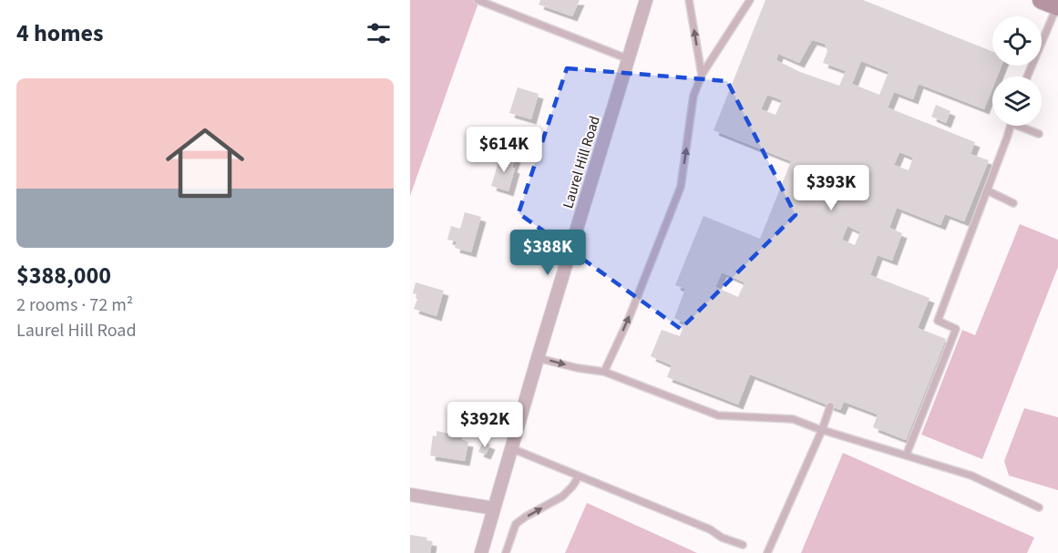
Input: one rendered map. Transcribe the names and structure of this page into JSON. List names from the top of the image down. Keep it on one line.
{"streets":{"street":["Laurel Hill Road"]},"page":{"heading":"4 homes","list":[{"name":"$388,000","note":"2 rooms · 72 m² · Laurel Hill Road"}],"price":["$614K","$393K","$388K","$392K"]}}
